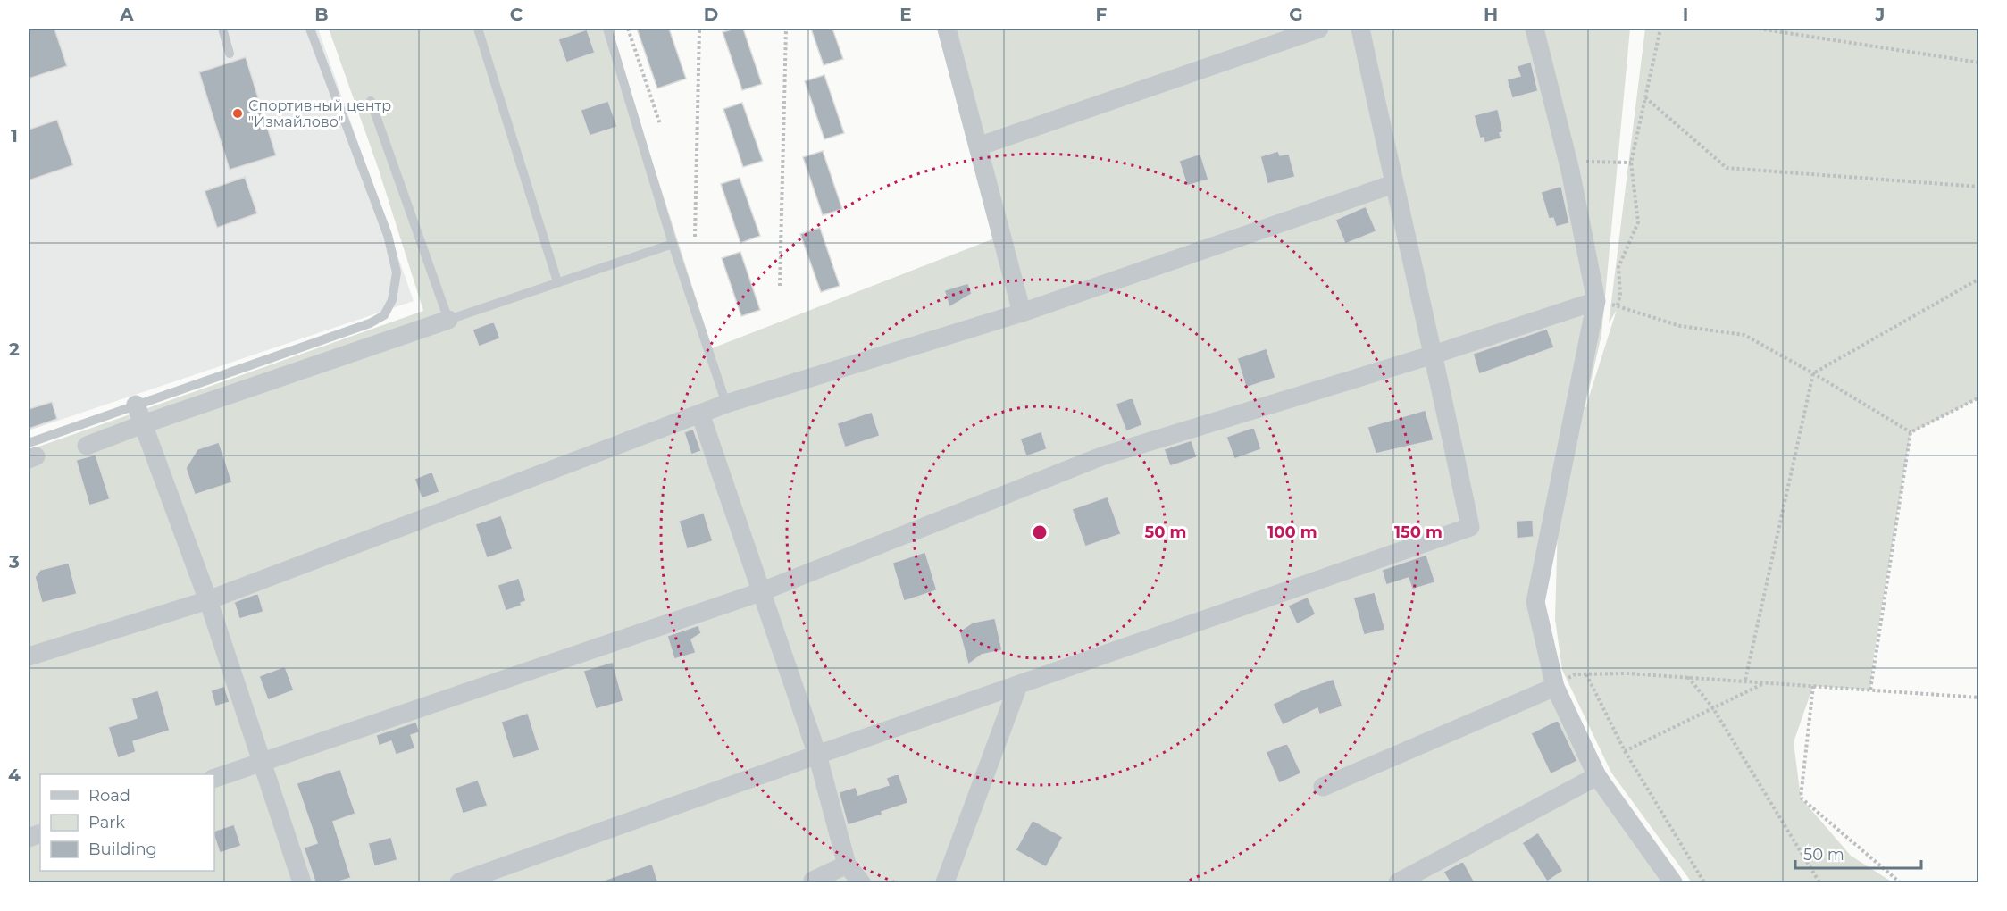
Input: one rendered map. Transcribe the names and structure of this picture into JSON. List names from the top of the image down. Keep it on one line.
{"places":["Спортивный центр \"Измайлово\""],"legend":["Road","Park","Building"],"scale_bar":"50 m","grid":{"columns":["A","B","C","D","E","F","G","H","I","J"],"rows":["1","2","3","4"]},"rings":["50 m","100 m","150 m"]}
